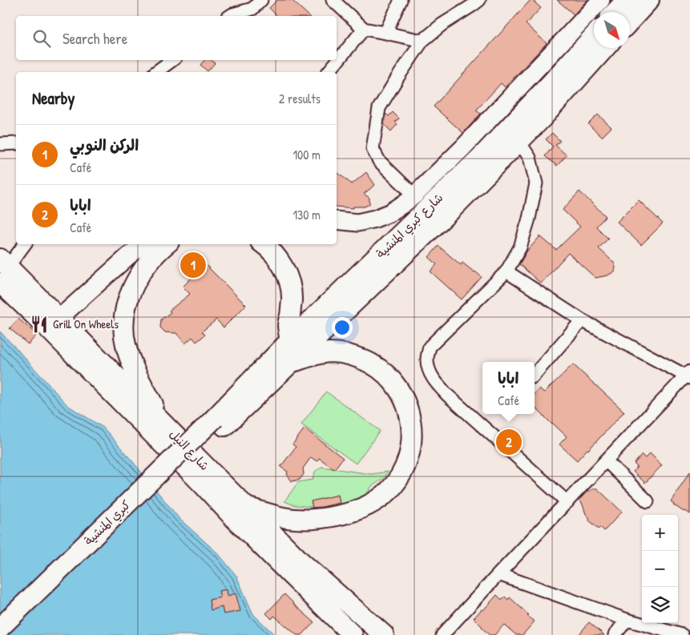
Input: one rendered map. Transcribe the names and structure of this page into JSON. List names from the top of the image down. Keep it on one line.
{"streets":{"main road":["شارع كبري المنشية","شارع النيل","كبري المنشية"]},"crossings":[["شارع كبري المنشية","كبري المنشية"]],"places":{"restaurant":["Grill On Wheels"]},"north":"bottom right","page":{"search":"Search here","heading":["Nearby","2 results"],"list":[{"mark":"1","name":"الركن النوبي","note":"Café","value":"100 m"},{"mark":"2","name":"ابابا","note":"Café","value":"130 m"}],"pins":["1","2"],"popup":["ابابا","Café"],"map_buttons":["+","−"]}}
